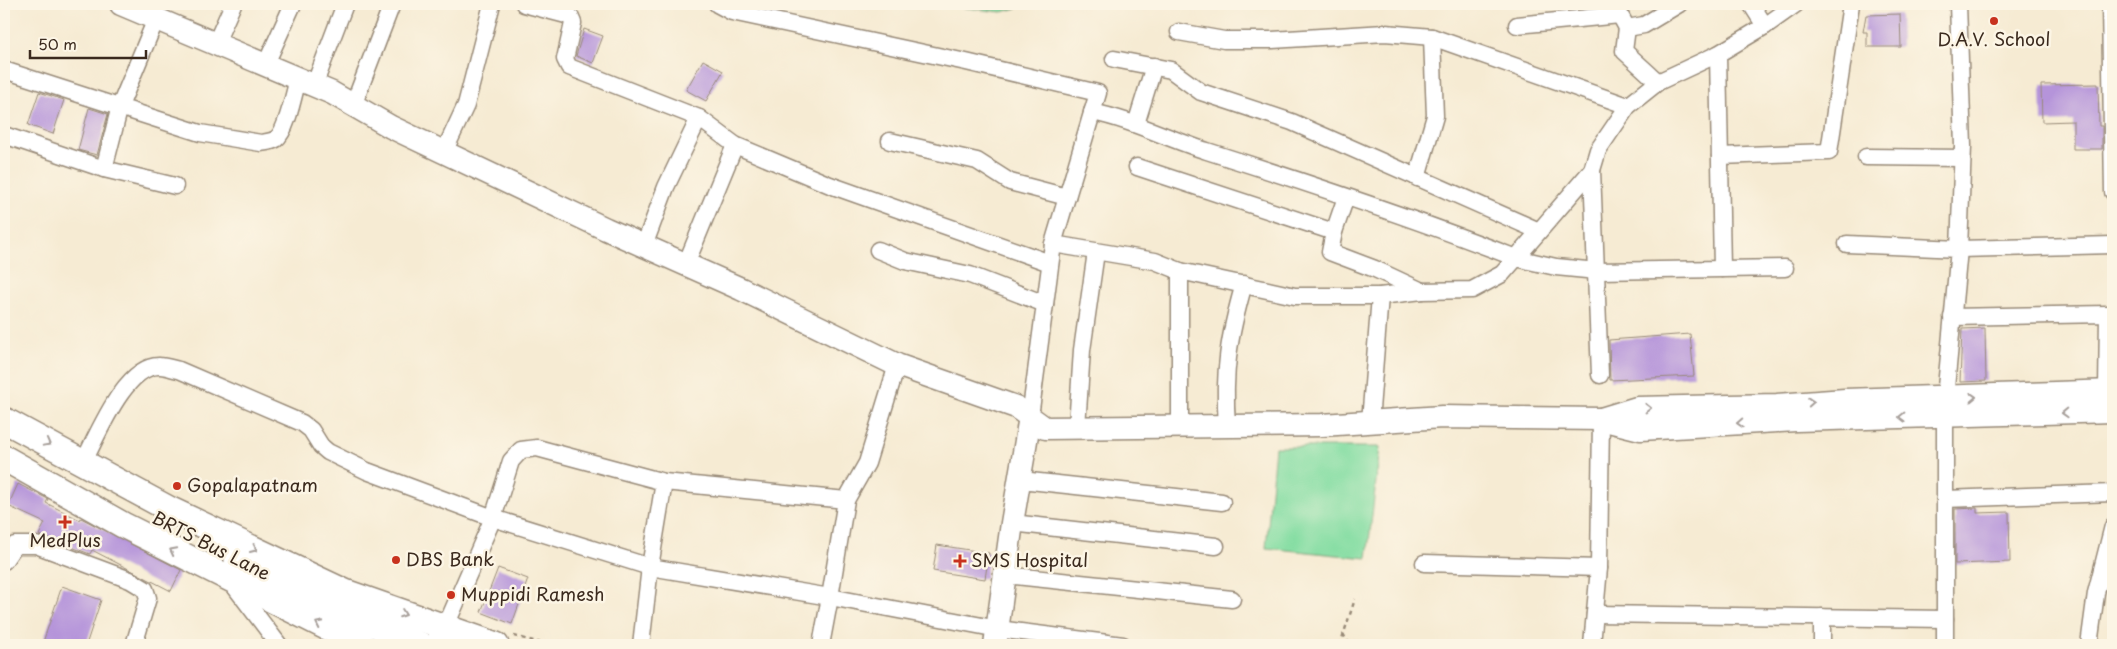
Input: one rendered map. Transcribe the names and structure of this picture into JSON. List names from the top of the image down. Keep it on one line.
{"streets":{"main road":["BRTS Bus Lane"]},"places":{"other":["D.A.V. School","Gopalapatnam","DBS Bank","Muppidi Ramesh"],"health":["MedPlus","SMS Hospital"]},"scale_bar":"50 m"}
